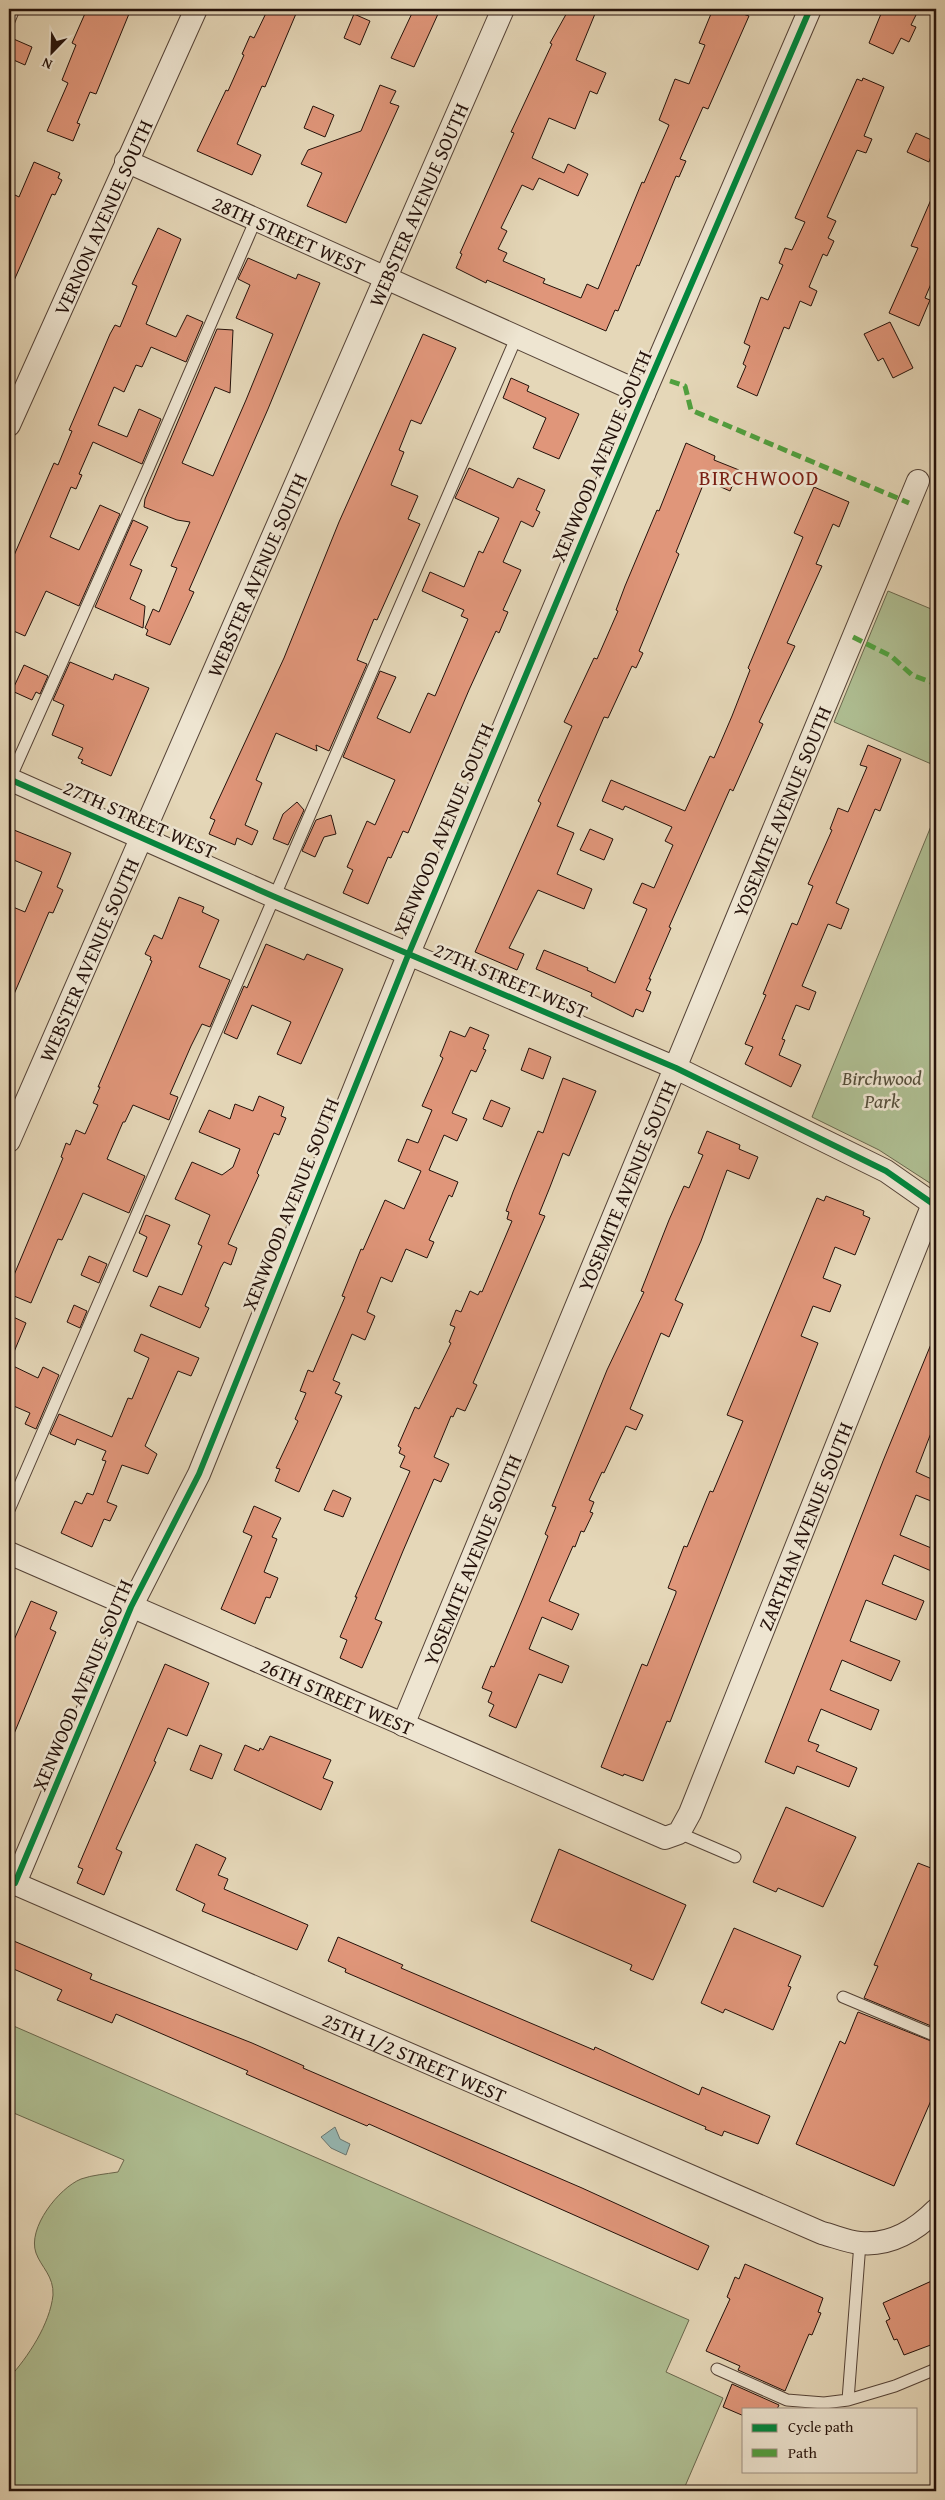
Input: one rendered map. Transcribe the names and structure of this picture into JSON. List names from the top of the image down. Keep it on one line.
{"streets":{"street":["WEBSTER AVENUE SOUTH","VERNON AVENUE SOUTH","28TH STREET WEST","XENWOOD AVENUE SOUTH","YOSEMITE AVENUE SOUTH","27TH STREET WEST","ZARTHAN AVENUE SOUTH","26TH STREET WEST","25TH 1/2 STREET WEST"]},"crossings":[["WEBSTER AVENUE SOUTH","28TH STREET WEST"],["WEBSTER AVENUE SOUTH","27TH STREET WEST"],["VERNON AVENUE SOUTH","28TH STREET WEST"],["28TH STREET WEST","XENWOOD AVENUE SOUTH"],["XENWOOD AVENUE SOUTH","27TH STREET WEST"],["XENWOOD AVENUE SOUTH","26TH STREET WEST"],["XENWOOD AVENUE SOUTH","25TH 1/2 STREET WEST"],["YOSEMITE AVENUE SOUTH","27TH STREET WEST"],["YOSEMITE AVENUE SOUTH","26TH STREET WEST"],["27TH STREET WEST","ZARTHAN AVENUE SOUTH"],["ZARTHAN AVENUE SOUTH","26TH STREET WEST"]],"districts":["BIRCHWOOD"],"parks":["Birchwood Park"],"legend":["Cycle path","Path"],"north":"bottom left"}
